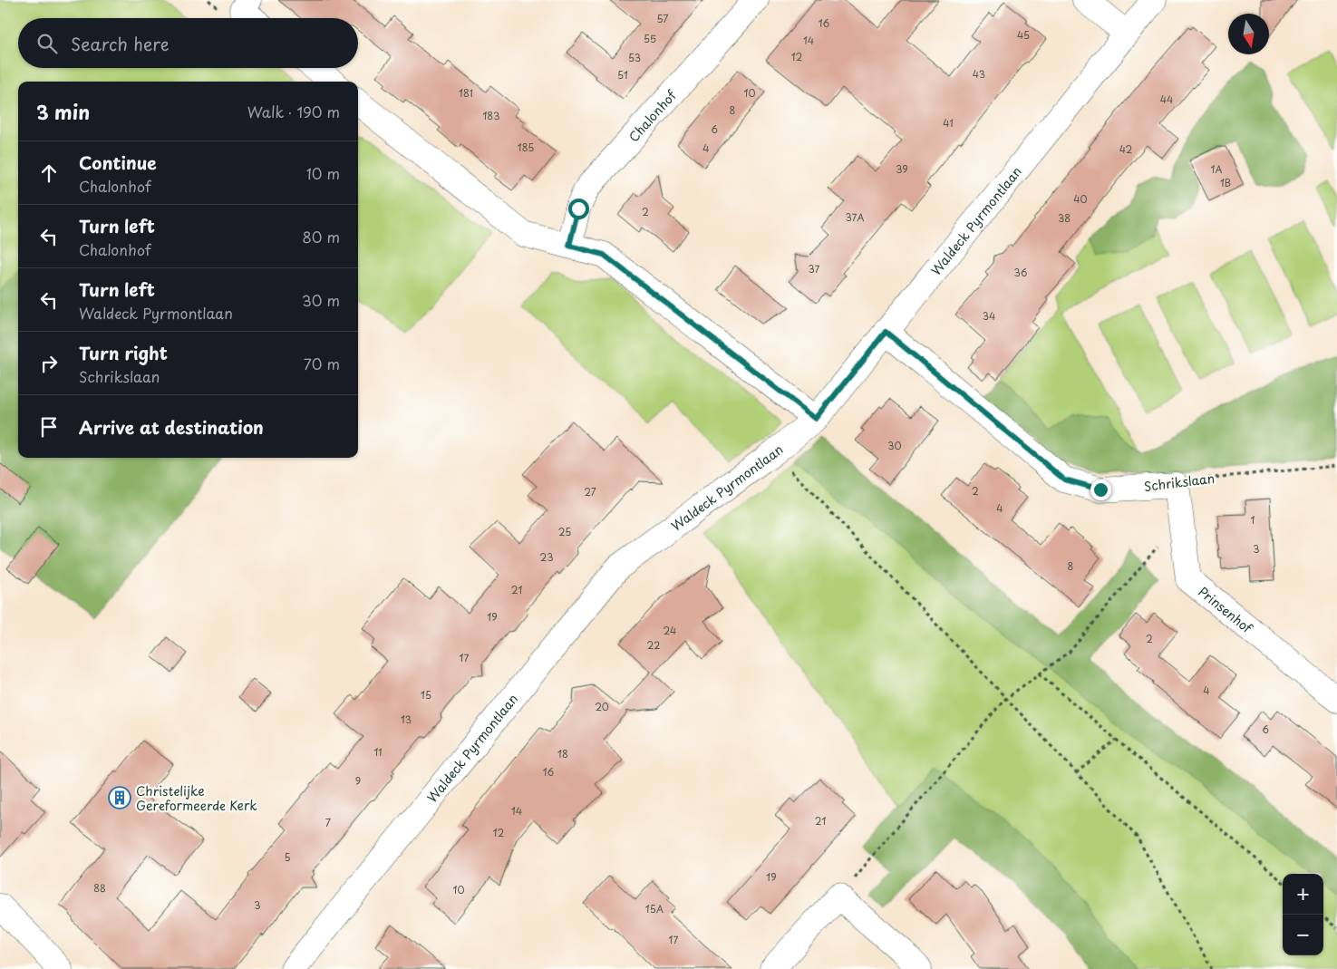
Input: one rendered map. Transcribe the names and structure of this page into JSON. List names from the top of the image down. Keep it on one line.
{"streets":{"street":["Chalonhof","Waldeck Pyrmontlaan","Schrikslaan","Prinsenhof"]},"crossings":[["Waldeck Pyrmontlaan","Schrikslaan"],["Schrikslaan","Prinsenhof"]],"places":{"building":["Christelijke Gereformeerde Kerk"]},"house_numbers":["57","16","45","55","14","12","53","43","51","181","10","44","8","183","41","6","185","4","42","39","1A","1B","40","2","37A","38","37","36","34","30","2","27","4","1","25","3","23","8","21","19","24","2","22","17","4","15","20","13","6","11","18","16","9","14","21","7","12","5","19","88","10","3","15A","17"],"north":"bottom","page":{"search":"Search here","heading":["3 min","Walk · 190 m"],"list":[["Continue","Chalonhof","10 m"],["Turn left","Chalonhof","80 m"],["Turn left","Waldeck Pyrmontlaan","30 m"],["Turn right","Schrikslaan","70 m"],"Arrive at destination"],"map_buttons":["+","−"]}}
